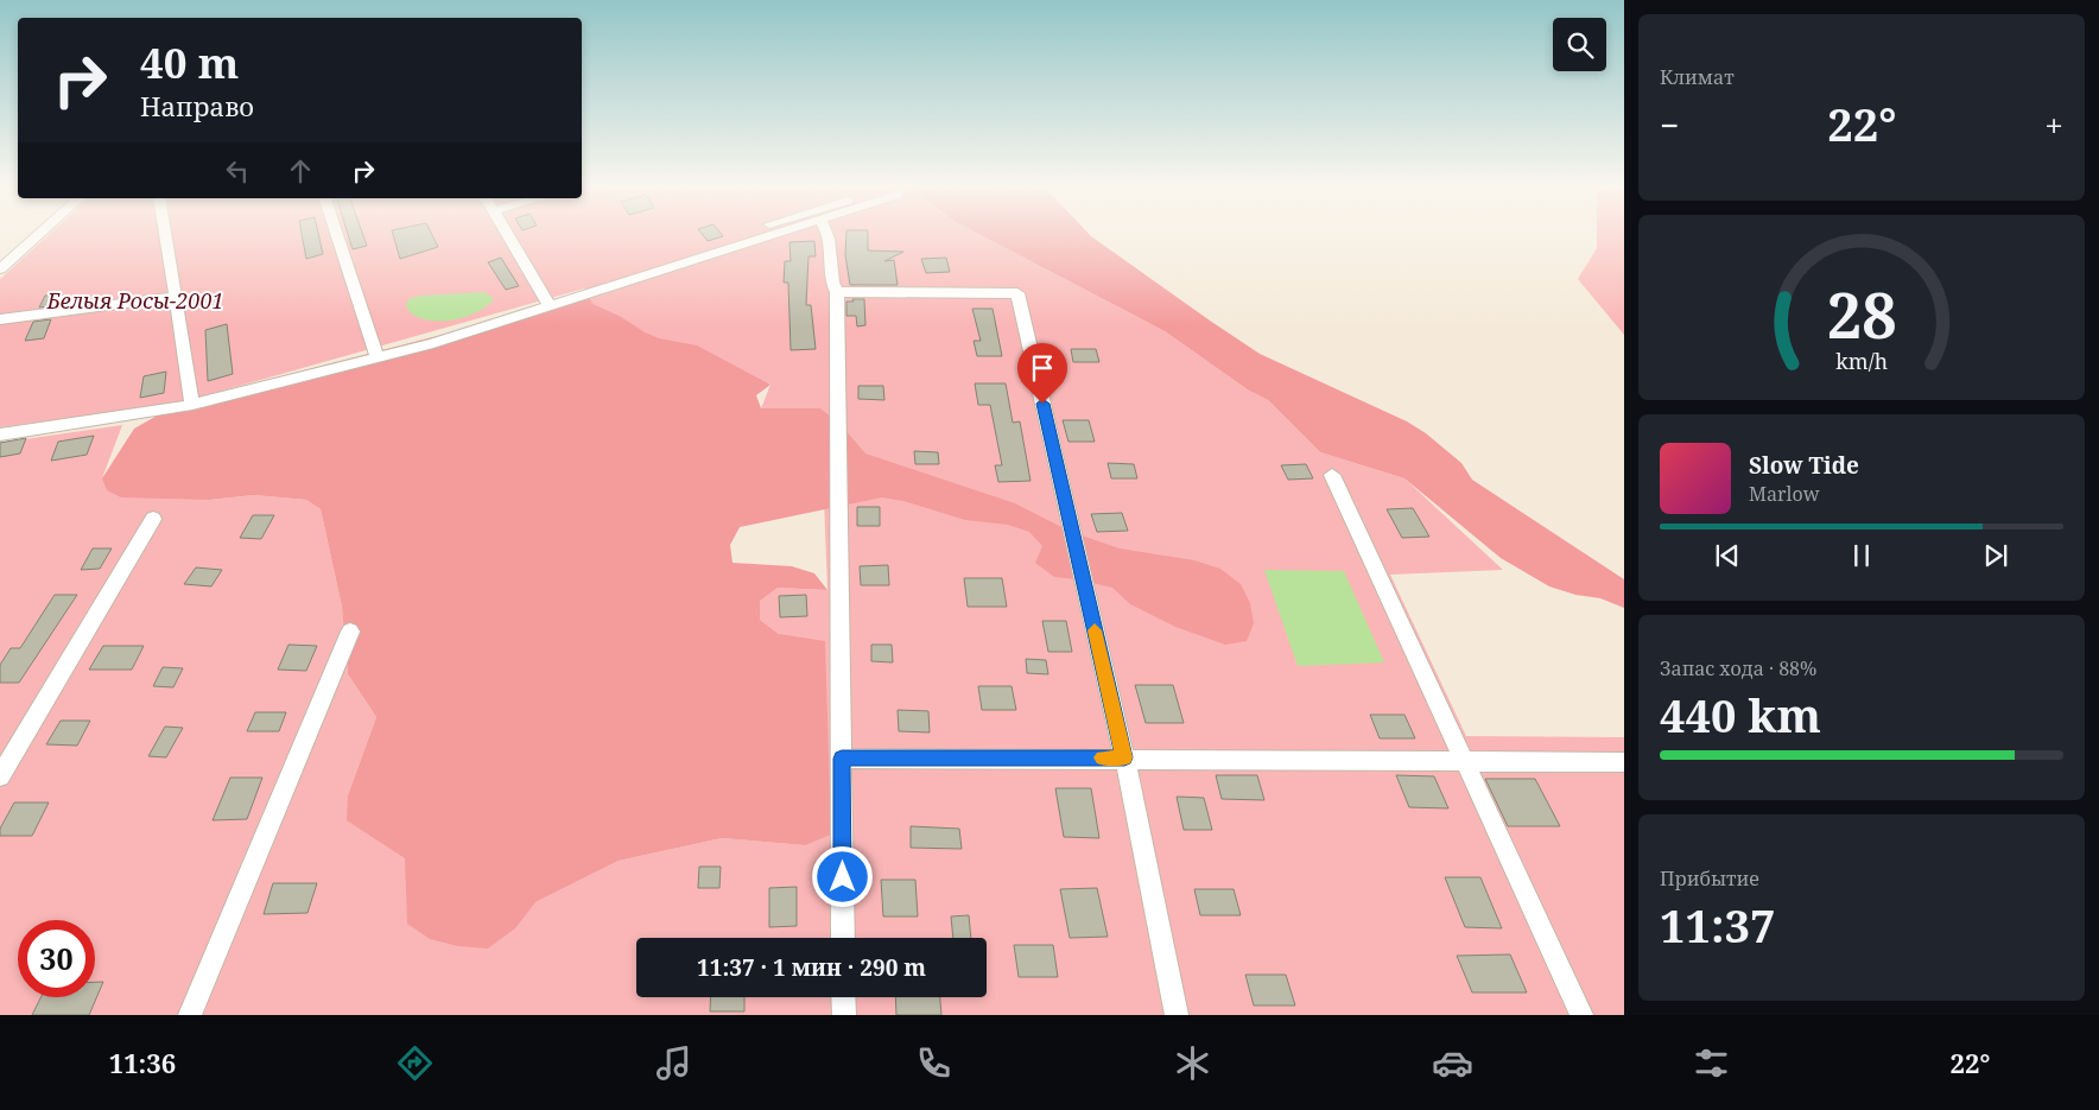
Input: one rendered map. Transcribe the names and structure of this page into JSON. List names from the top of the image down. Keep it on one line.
{"parks":["Белыя Росы-2001"],"page":{"tile":["Климат",["Запас хода · 88%","440 km"],["Прибытие","11:37"]],"turn":["40 m","Направо"],"heat":["−","22°","+"],"song":["Slow Tide","Marlow"],"limit":"30","trip":"11:37 · 1 мин · 290 m","tabs":["11:36","22°"],"gauge":["28","km/h"]}}
